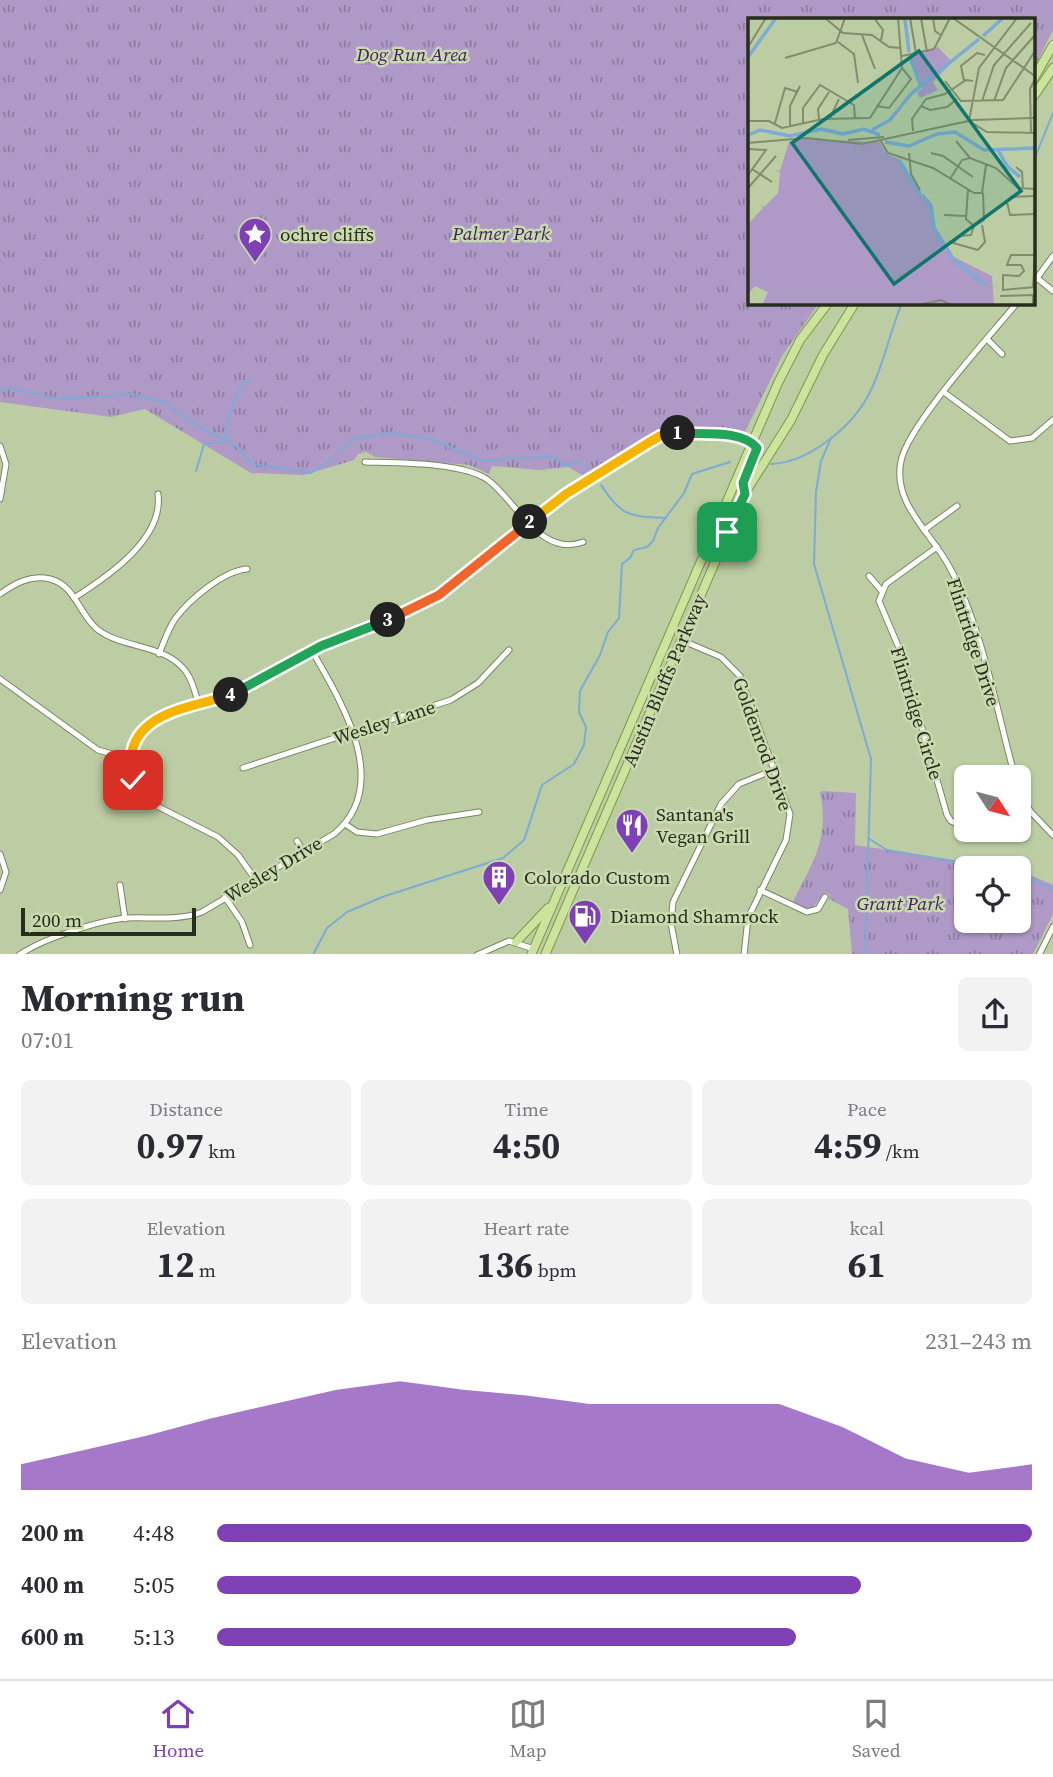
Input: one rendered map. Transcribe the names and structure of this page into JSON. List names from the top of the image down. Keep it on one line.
{"streets":{"main road":["Austin Bluffs Parkway"],"street":["Flintridge Drive","Flintridge Circle","Wesley Lane","Goldenrod Drive","Wesley Drive"]},"crossings":[["Austin Bluffs Parkway","Goldenrod Drive"]],"parks":["Dog Run Area","Palmer Park","Grant Park"],"places":{"place":["ochre cliffs"],"restaurant":["Santana's Vegan Grill"],"building":["Colorado Custom"],"fuel station":["Diamond Shamrock"]},"scale_bar":"200 m","north":"bottom right","page":{"pins":["1","2","3","4"],"scale":"200 m","heading":["Morning run","07:01"],"stats":[["Distance","0.97 km"],["Time","4:50"],["Pace","4:59 /km"],["Elevation","12 m"],["Heart rate","136 bpm"],["kcal","61"]],"chart":["Elevation","231–243 m"],"list":[{"name":"200 m","note":"4:48"},{"name":"400 m","note":"5:05"},{"name":"600 m","note":"5:13"}],"tabs":["Home","Map","Saved"]}}
